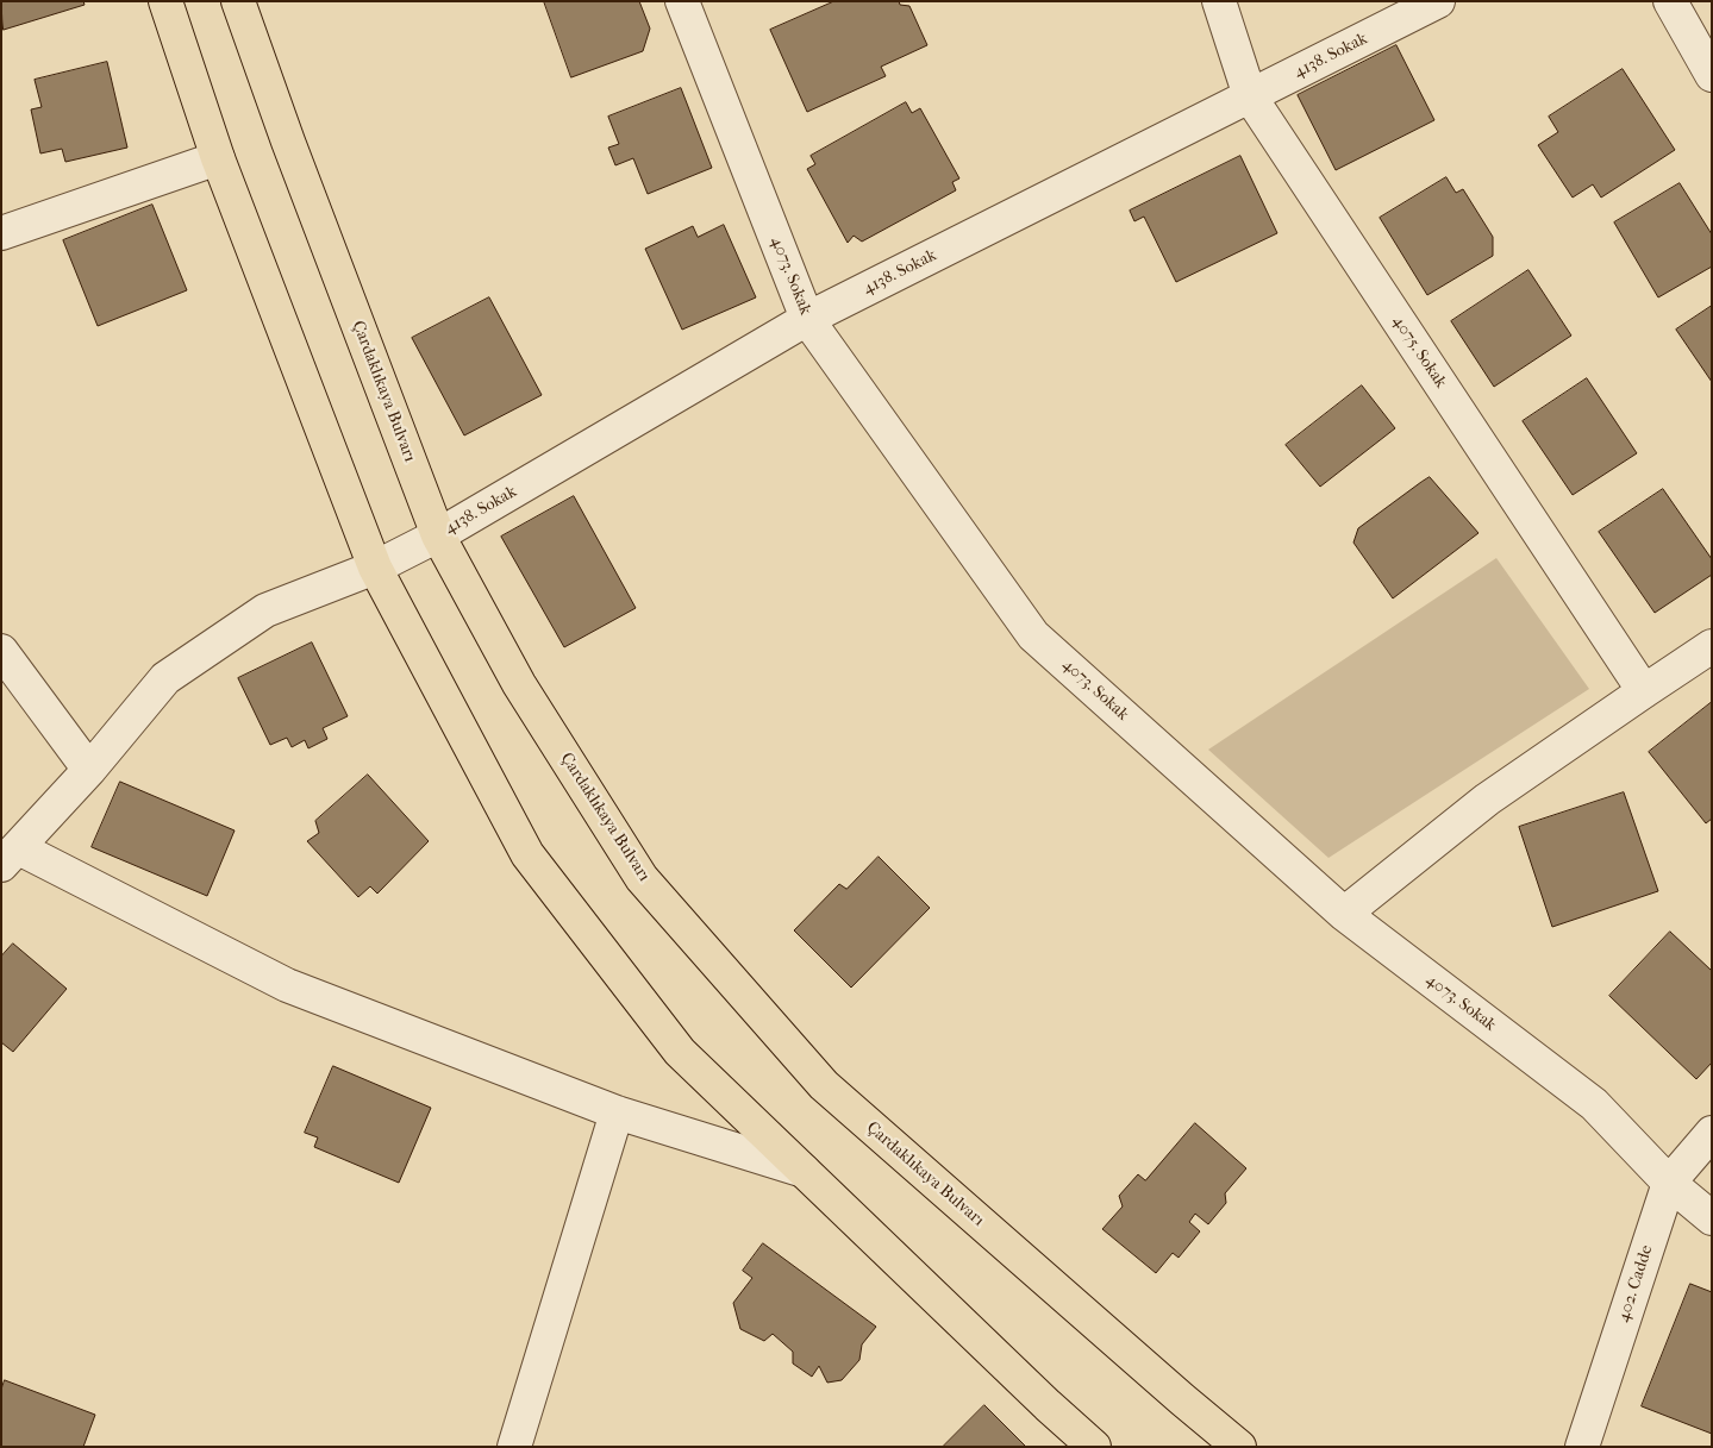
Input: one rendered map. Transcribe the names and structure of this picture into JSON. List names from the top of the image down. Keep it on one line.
{"streets":{"main road":["Çardaklıkaya Bulvarı"],"street":["4138. Sokak","4073. Sokak","4075. Sokak","402. Cadde"]},"crossings":[["4138. Sokak","4073. Sokak"],["4138. Sokak","4075. Sokak"],["4138. Sokak","Çardaklıkaya Bulvarı"],["4073. Sokak","402. Cadde"]]}
